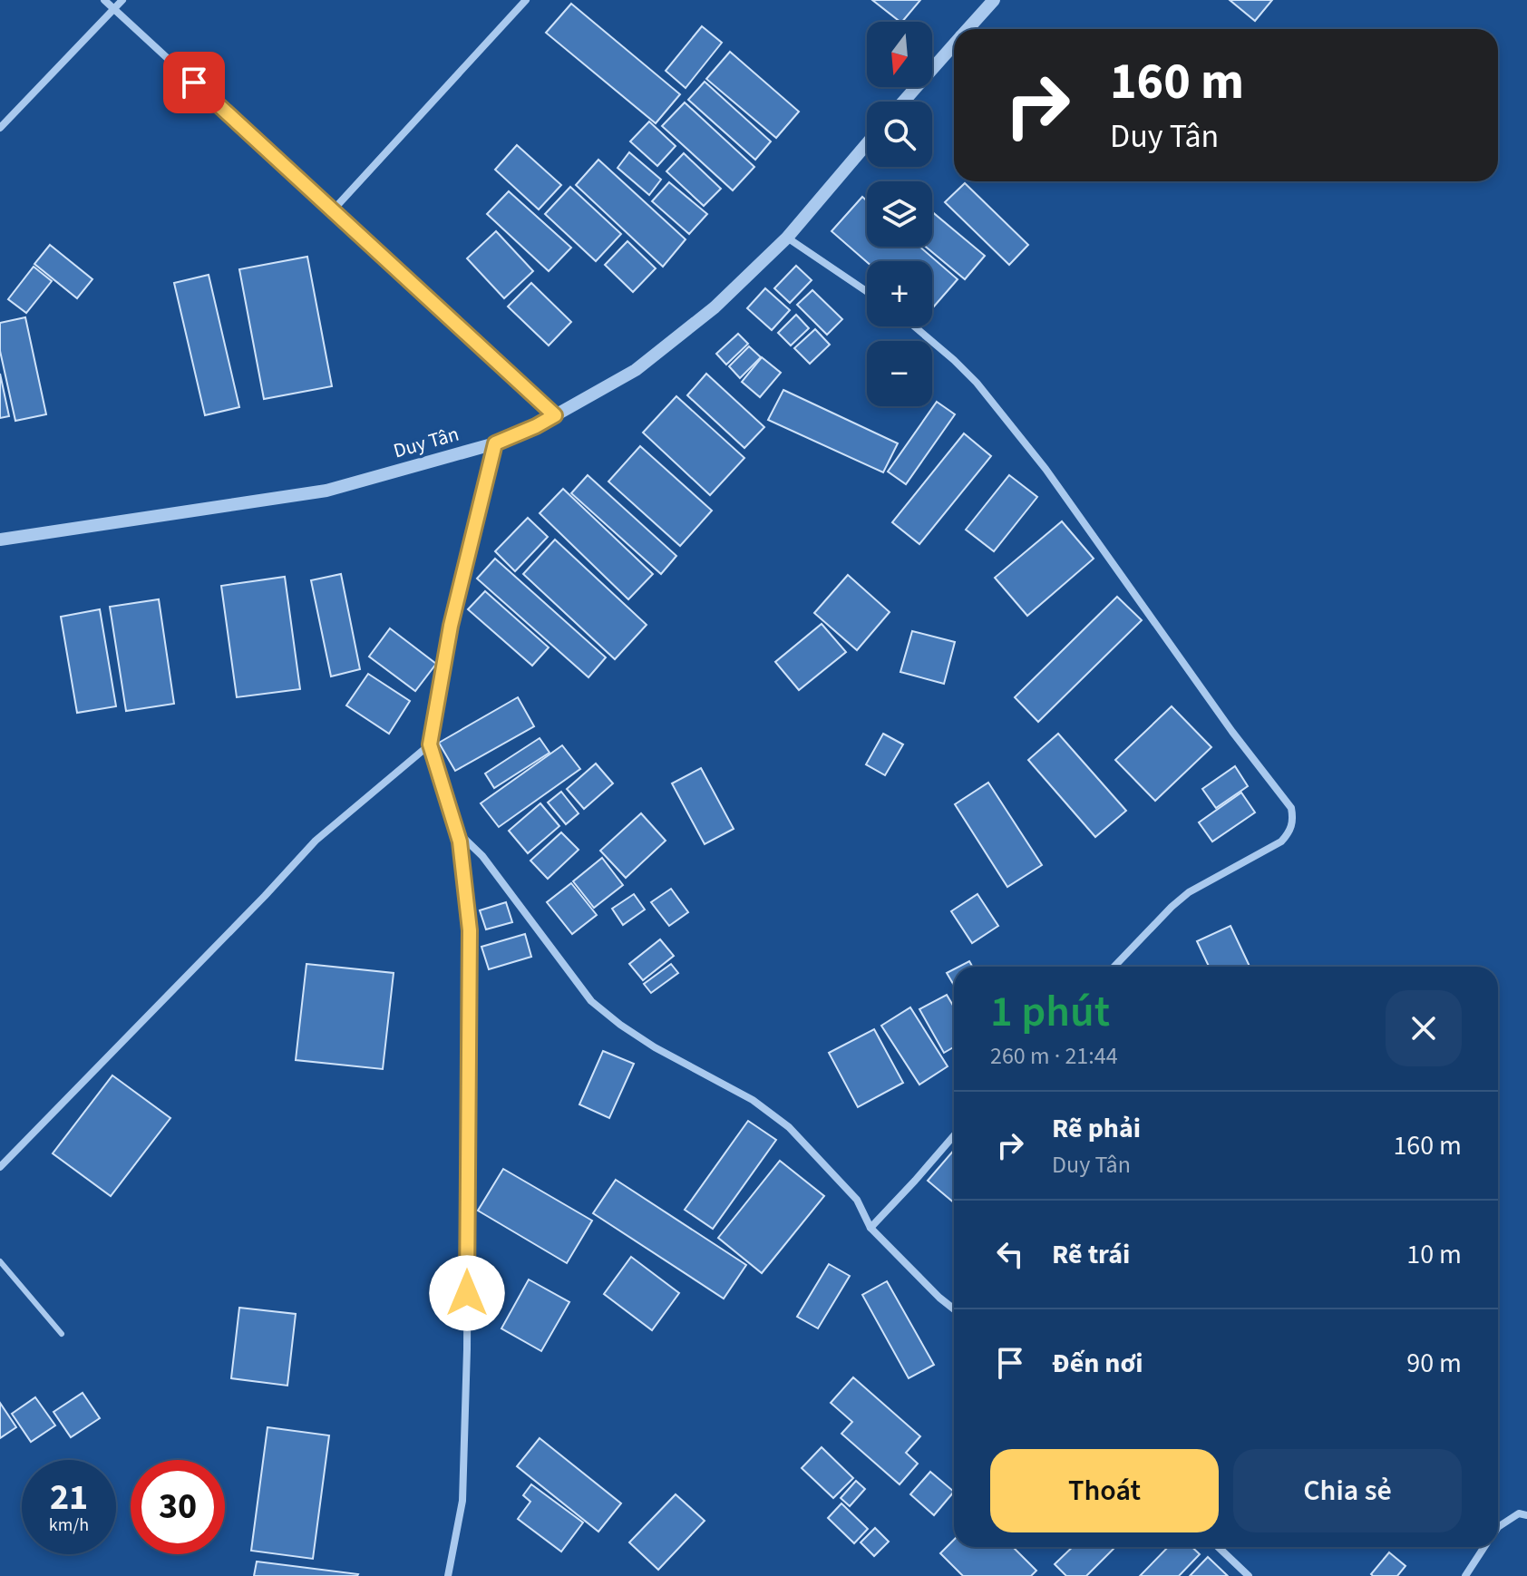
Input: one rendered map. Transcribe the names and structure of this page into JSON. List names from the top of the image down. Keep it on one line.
{"streets":{"street":["Duy Tân"]},"north":"bottom","page":{"map_buttons":["+","−"],"turn":["160 m","Duy Tân"],"heading":["1 phút","260 m · 21:44"],"list":[{"name":"Rẽ phải","note":"Duy Tân","value":"160 m"},{"name":"Rẽ trái","value":"10 m"},{"name":"Đến nơi","value":"90 m"}],"buttons":["Thoát","Chia sẻ"],"speed":"21 km/h","limit":"30"}}
